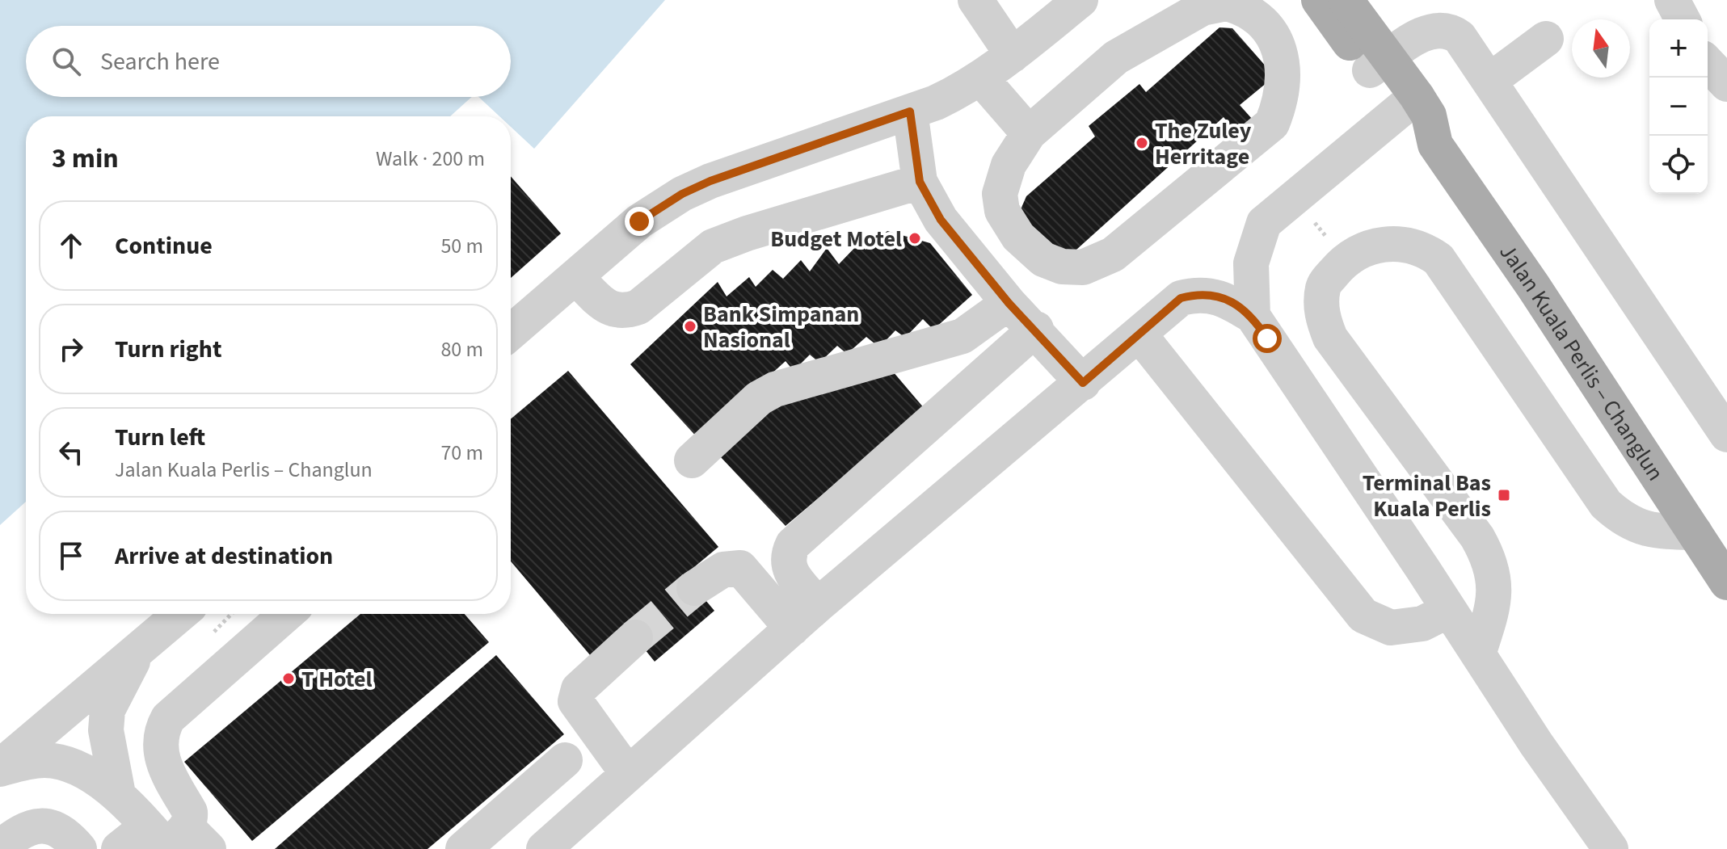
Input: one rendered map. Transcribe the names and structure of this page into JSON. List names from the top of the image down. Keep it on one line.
{"streets":{"main road":["Jalan Kuala Perlis – Changlun"]},"places":{"other":["The Zuley Herritage","Budget Motel","Bank Simpanan Nasional","T Hotel"],"transit":["Terminal Bas Kuala Perlis"]},"north":"top","page":{"map_buttons":["+","−"],"search":"Search here","heading":["3 min","Walk · 200 m"],"list":[["Continue","50 m"],["Turn right","80 m"],["Turn left","Jalan Kuala Perlis – Changlun","70 m"],"Arrive at destination"]}}
